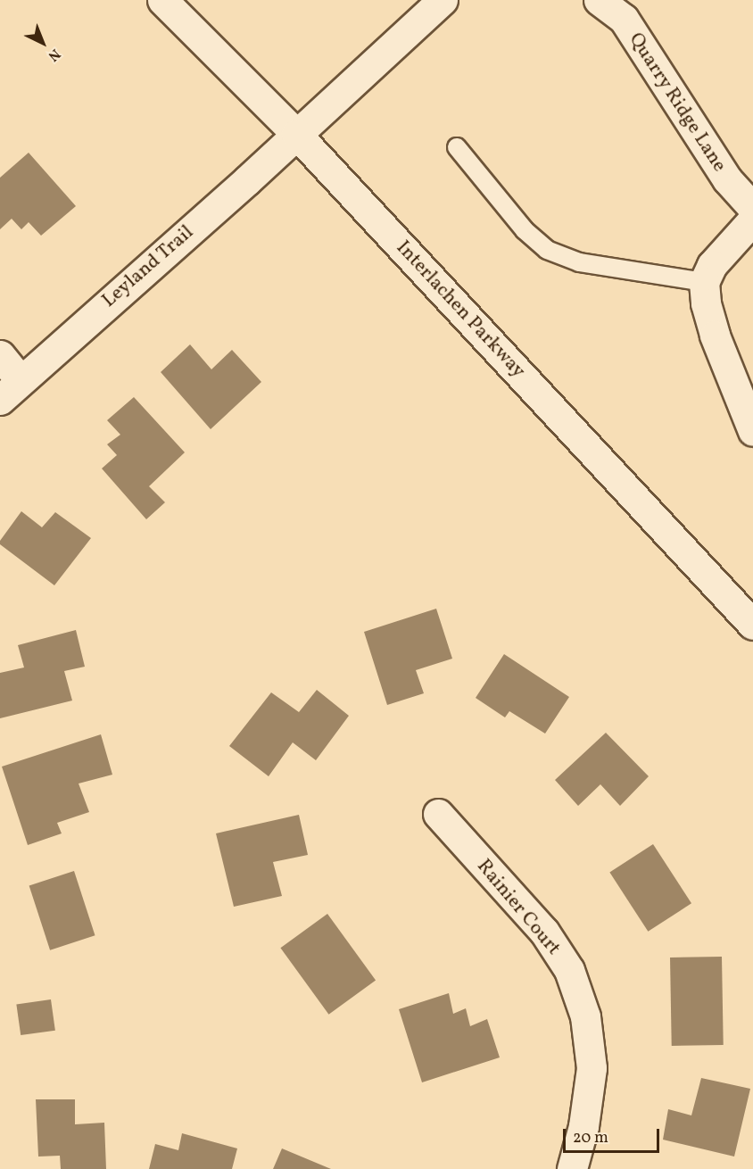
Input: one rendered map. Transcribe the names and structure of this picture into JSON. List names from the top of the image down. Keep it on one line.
{"streets":{"street":["Quarry Ridge Lane","Leyland Trail","Interlachen Parkway","Rainier Court"]},"crossings":[["Leyland Trail","Interlachen Parkway"]],"scale_bar":"20 m","north":"bottom right"}
